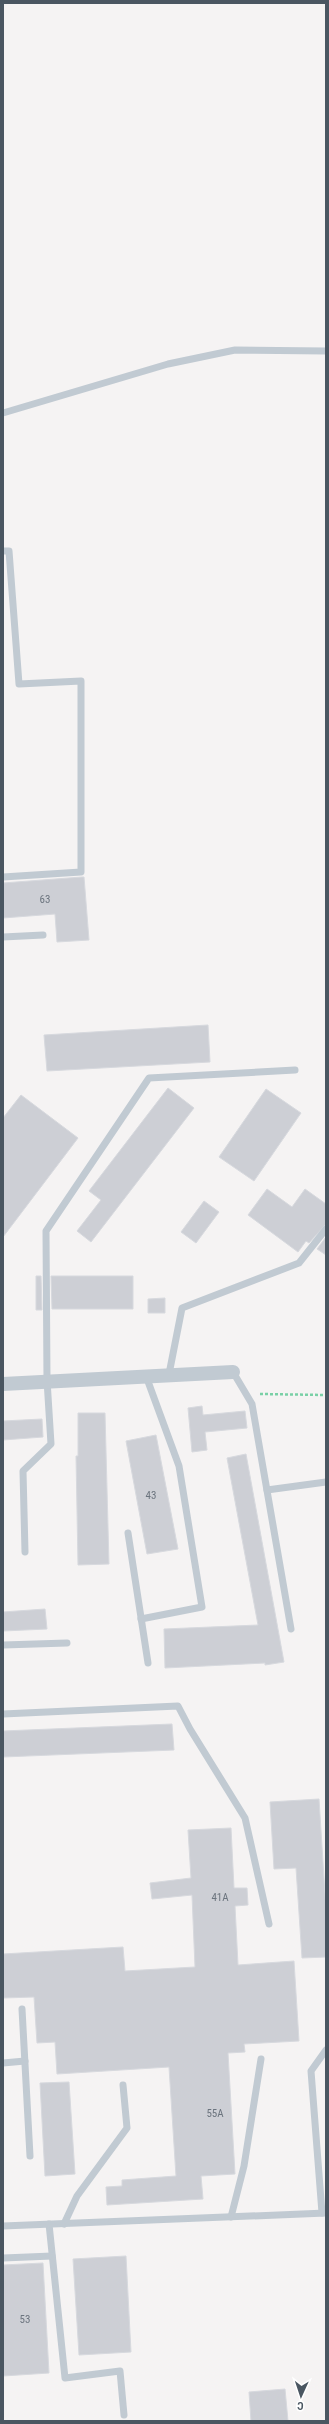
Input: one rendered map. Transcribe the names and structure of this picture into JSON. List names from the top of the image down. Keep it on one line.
{"house_numbers":["63","43","41А","55А","53"],"north":"bottom"}
